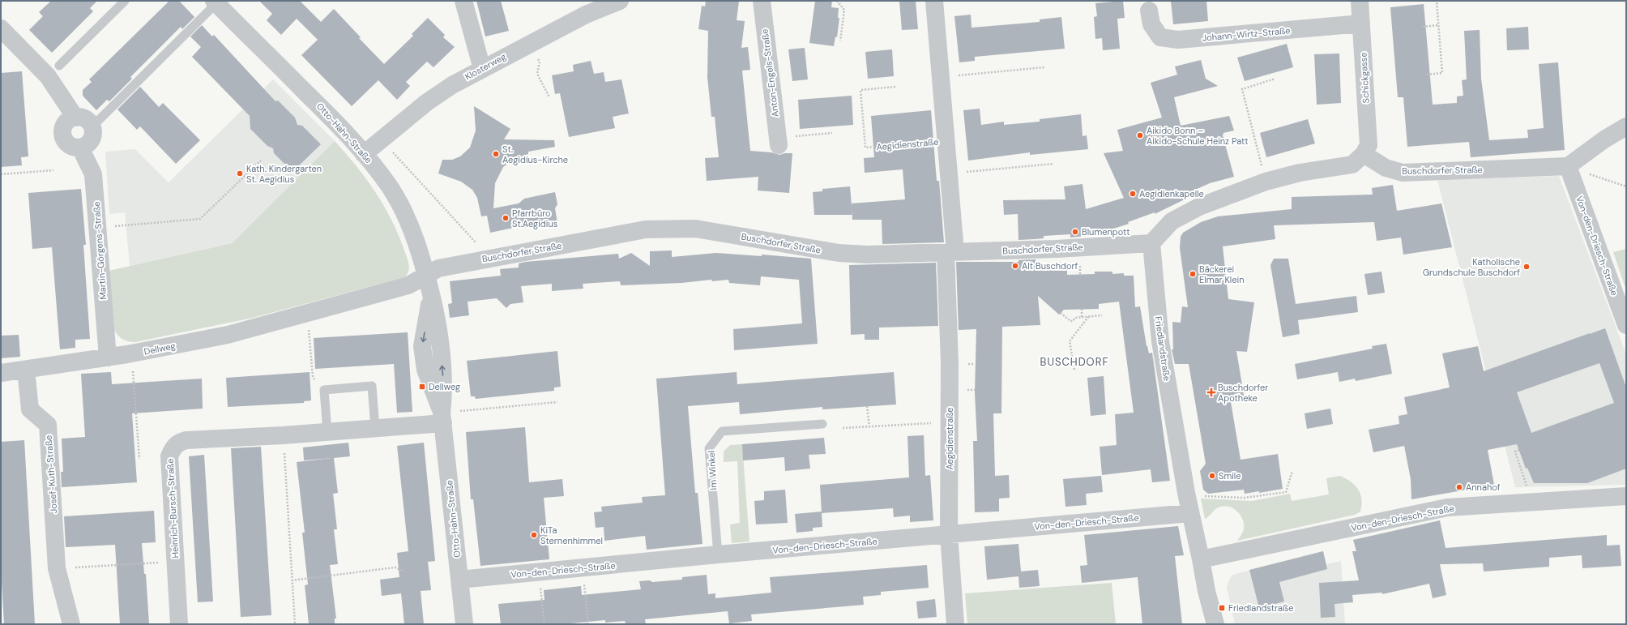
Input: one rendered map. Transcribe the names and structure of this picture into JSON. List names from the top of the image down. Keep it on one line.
{"streets":{"street":["Johann-Wirtz-Straße","Klosterweg","Anton-Engels-Straße","Schickgasse","Otto-Hahn-Straße","Aegidienstraße","Buschdorfer Straße","Von-den-Driesch-Straße","Martin-Görgens-Straße","Dellweg","Friedlandstraße","Josef-Kuth-Straße","Heinrich-Bursch-Straße"],"lane":["Im Winkel"]},"crossings":[["Johann-Wirtz-Straße","Schickgasse"],["Klosterweg","Otto-Hahn-Straße"],["Schickgasse","Buschdorfer Straße"],["Otto-Hahn-Straße","Buschdorfer Straße"],["Otto-Hahn-Straße","Von-den-Driesch-Straße"],["Otto-Hahn-Straße","Dellweg"],["Otto-Hahn-Straße","Heinrich-Bursch-Straße"],["Aegidienstraße","Buschdorfer Straße"],["Aegidienstraße","Von-den-Driesch-Straße"],["Buschdorfer Straße","Von-den-Driesch-Straße"],["Buschdorfer Straße","Dellweg"],["Buschdorfer Straße","Friedlandstraße"],["Von-den-Driesch-Straße","Friedlandstraße"],["Von-den-Driesch-Straße","Im Winkel"],["Martin-Görgens-Straße","Dellweg"],["Dellweg","Josef-Kuth-Straße"]],"districts":["BUSCHDORF"],"places":{"other":["Aikido Bonn – Aikido-Schule Heinz Patt","St. Aegidius-Kirche","Kath. Kindergarten St. Aegidius","Aegidienkapelle","Pfarrbüro St.Aegidius","Blumenpott","Alt Buschdorf","Katholische Grundschule Buschdorf","Bäckerei Elmar Klein","Smile","Annahof","KiTa Sternenhimmel"],"transit":["Dellweg","Friedlandstraße"],"health":["Buschdorfer Apotheke"]}}
